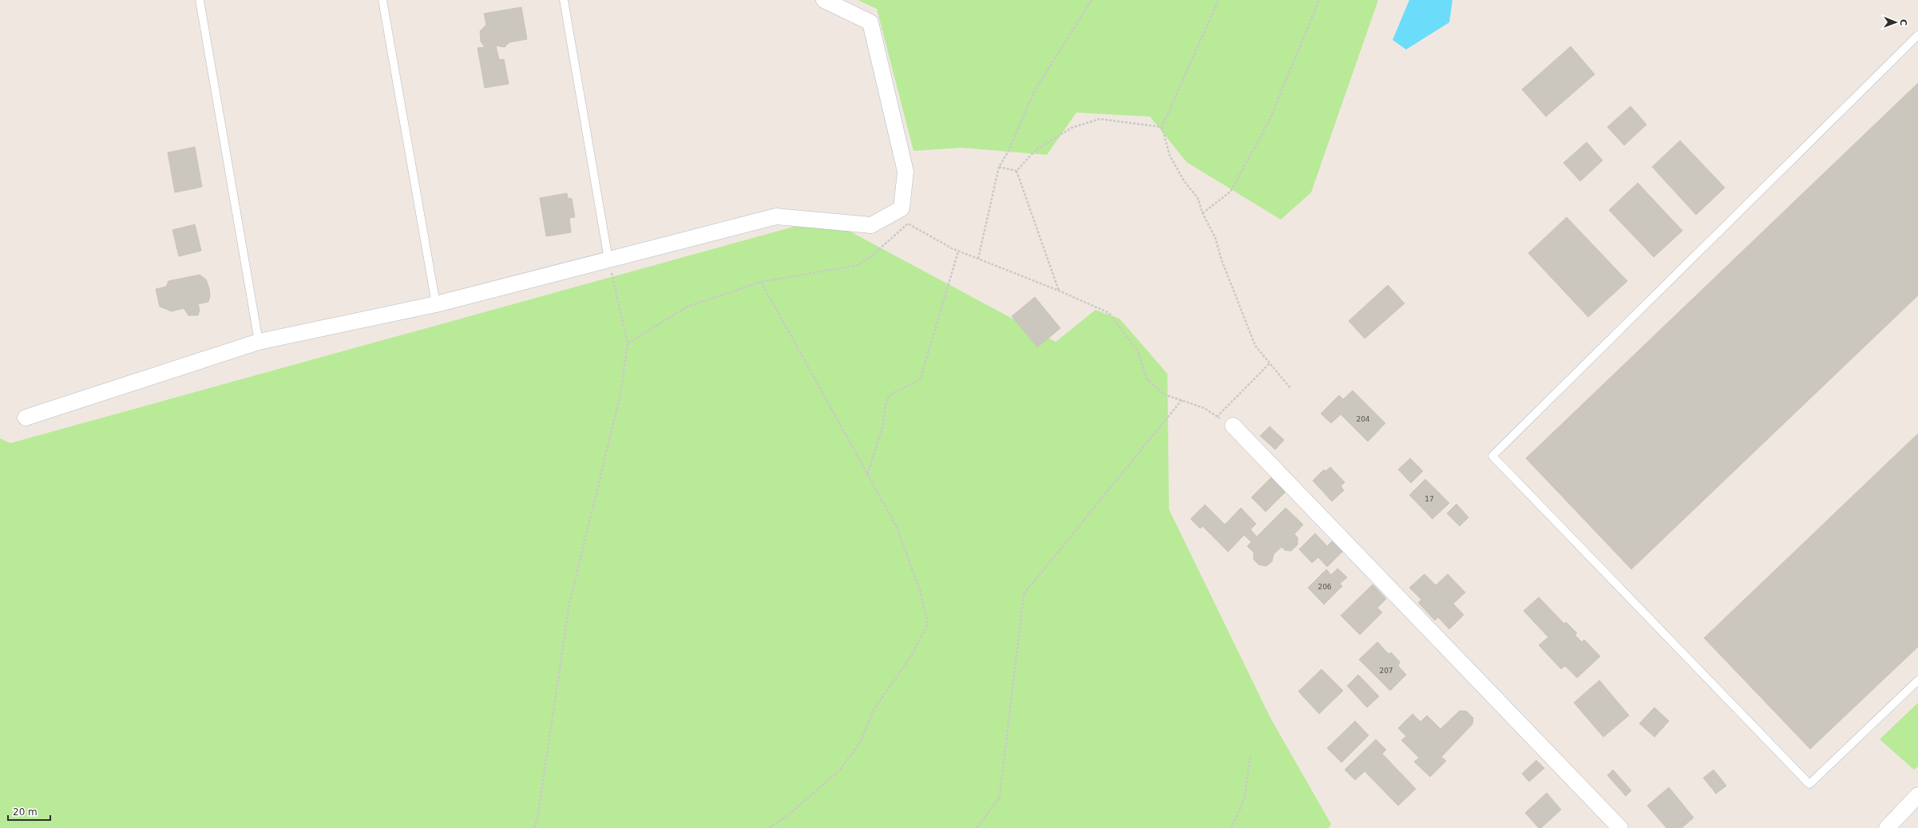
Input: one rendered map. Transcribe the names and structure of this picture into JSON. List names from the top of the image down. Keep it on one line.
{"house_numbers":["204","17","206","207"],"scale_bar":"20 m","north":"right"}
